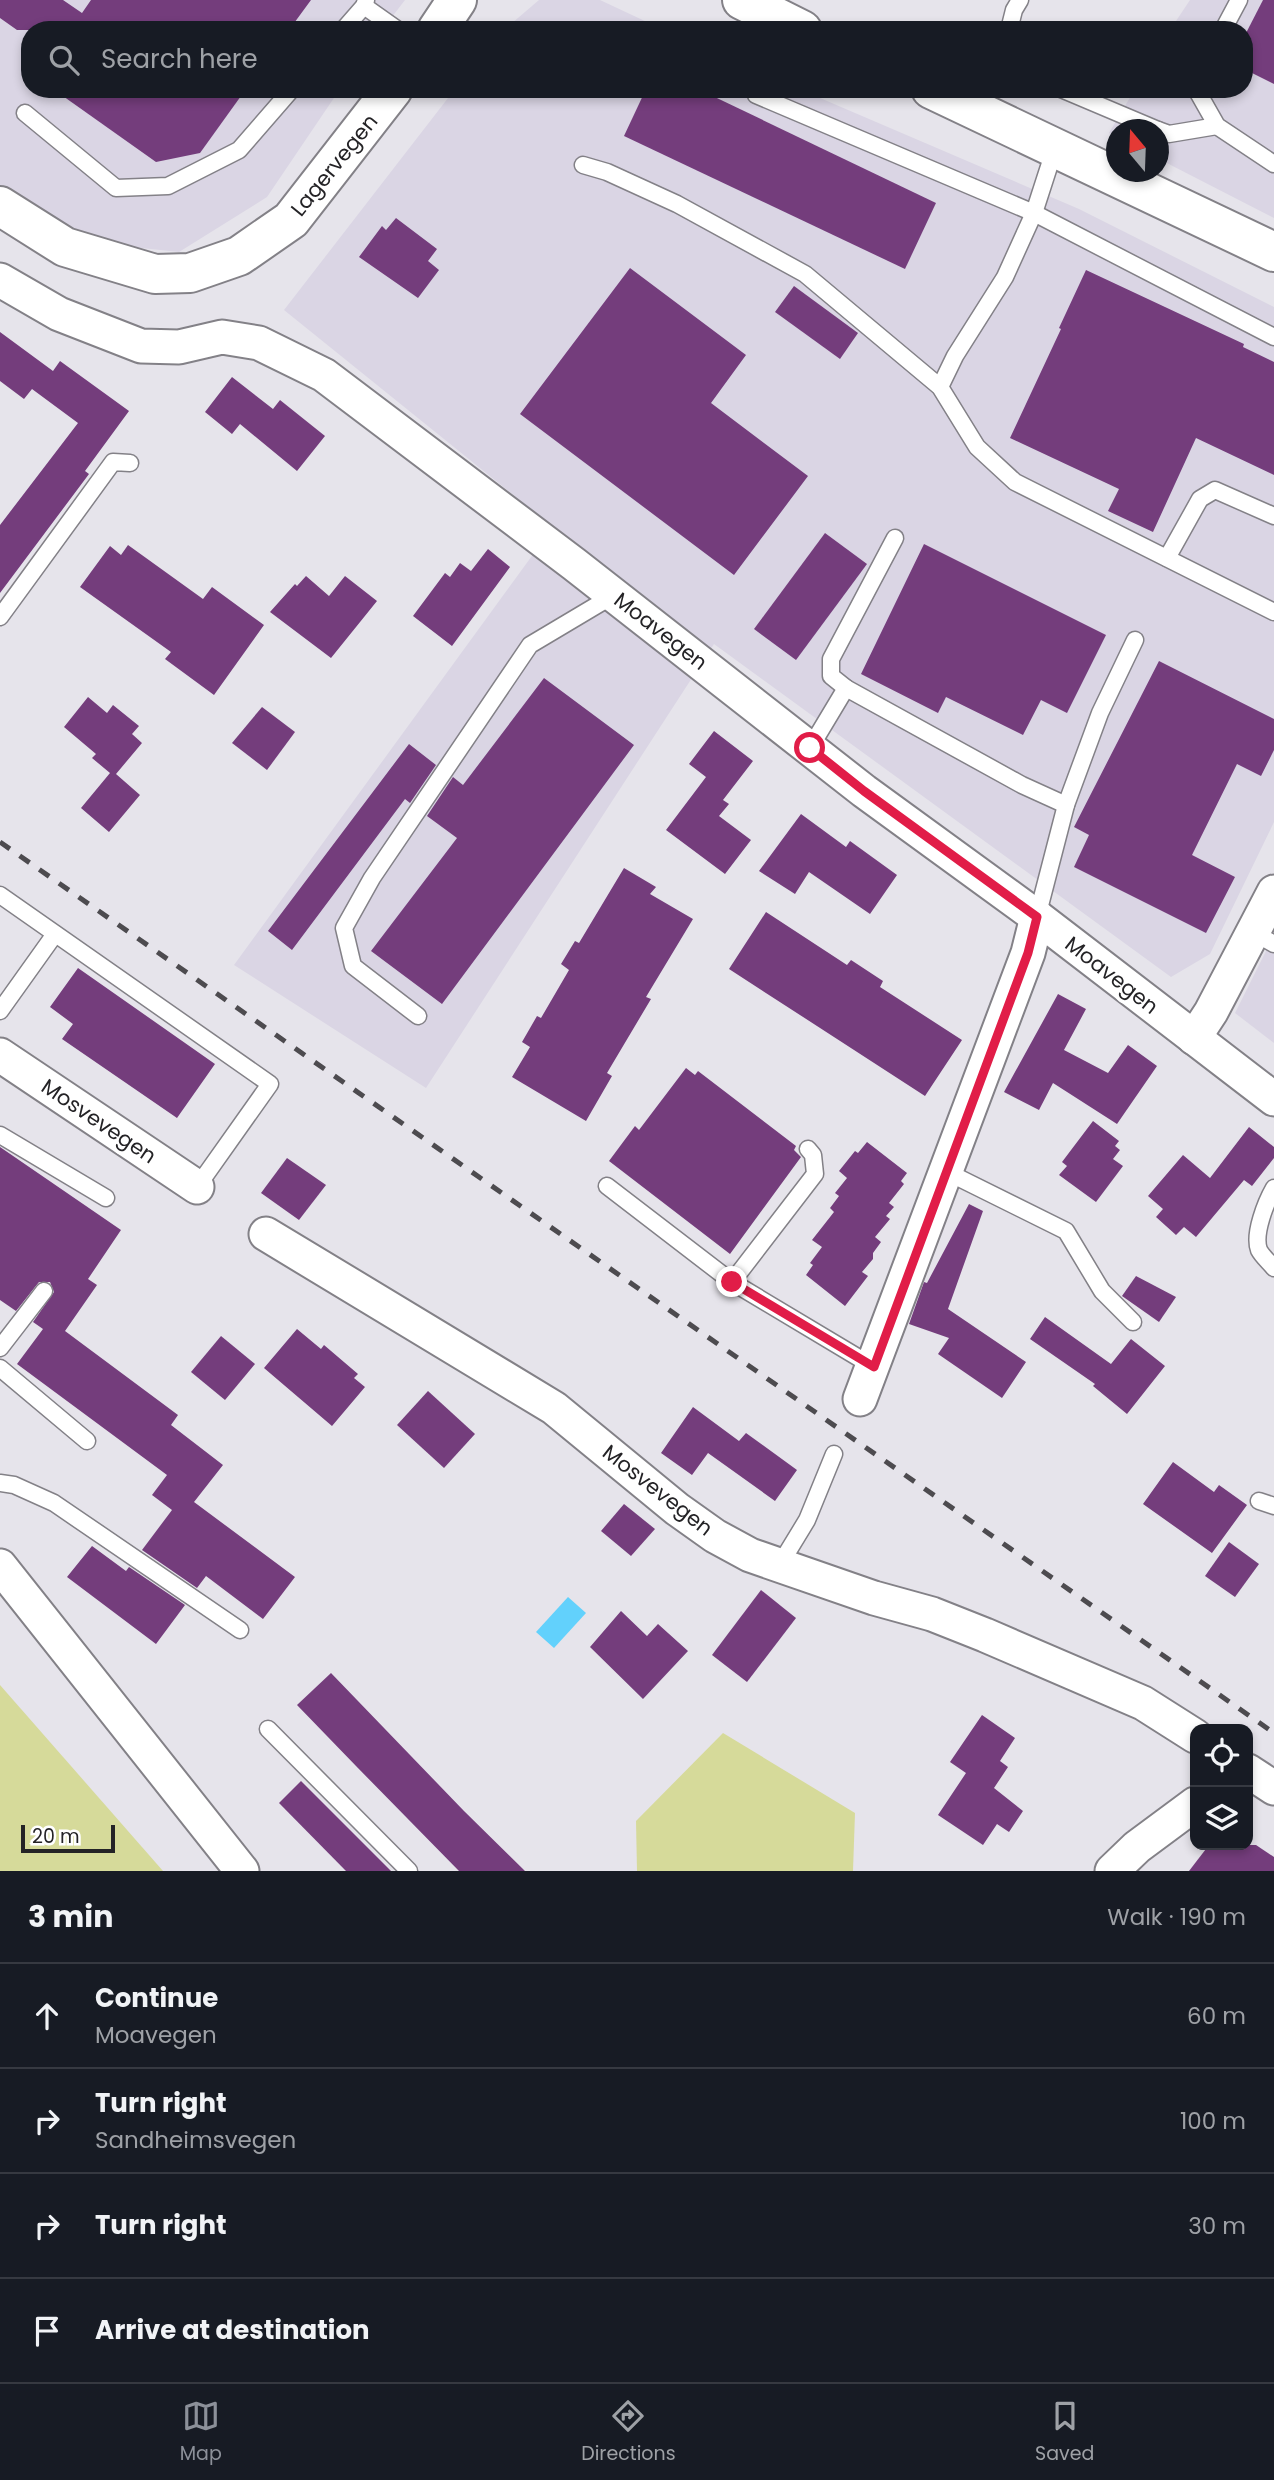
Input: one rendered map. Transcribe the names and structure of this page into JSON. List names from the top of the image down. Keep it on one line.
{"streets":{"street":["Lagervegen","Moavegen","Mosvevegen"]},"scale_bar":"20 m","north":"top","page":{"search":"Search here","scale":"20 m","heading":["3 min","Walk · 190 m"],"list":[["Continue","Moavegen","60 m"],["Turn right","Sandheimsvegen","100 m"],["Turn right","30 m"],"Arrive at destination"],"nav":["Map","Directions","Saved"]}}
